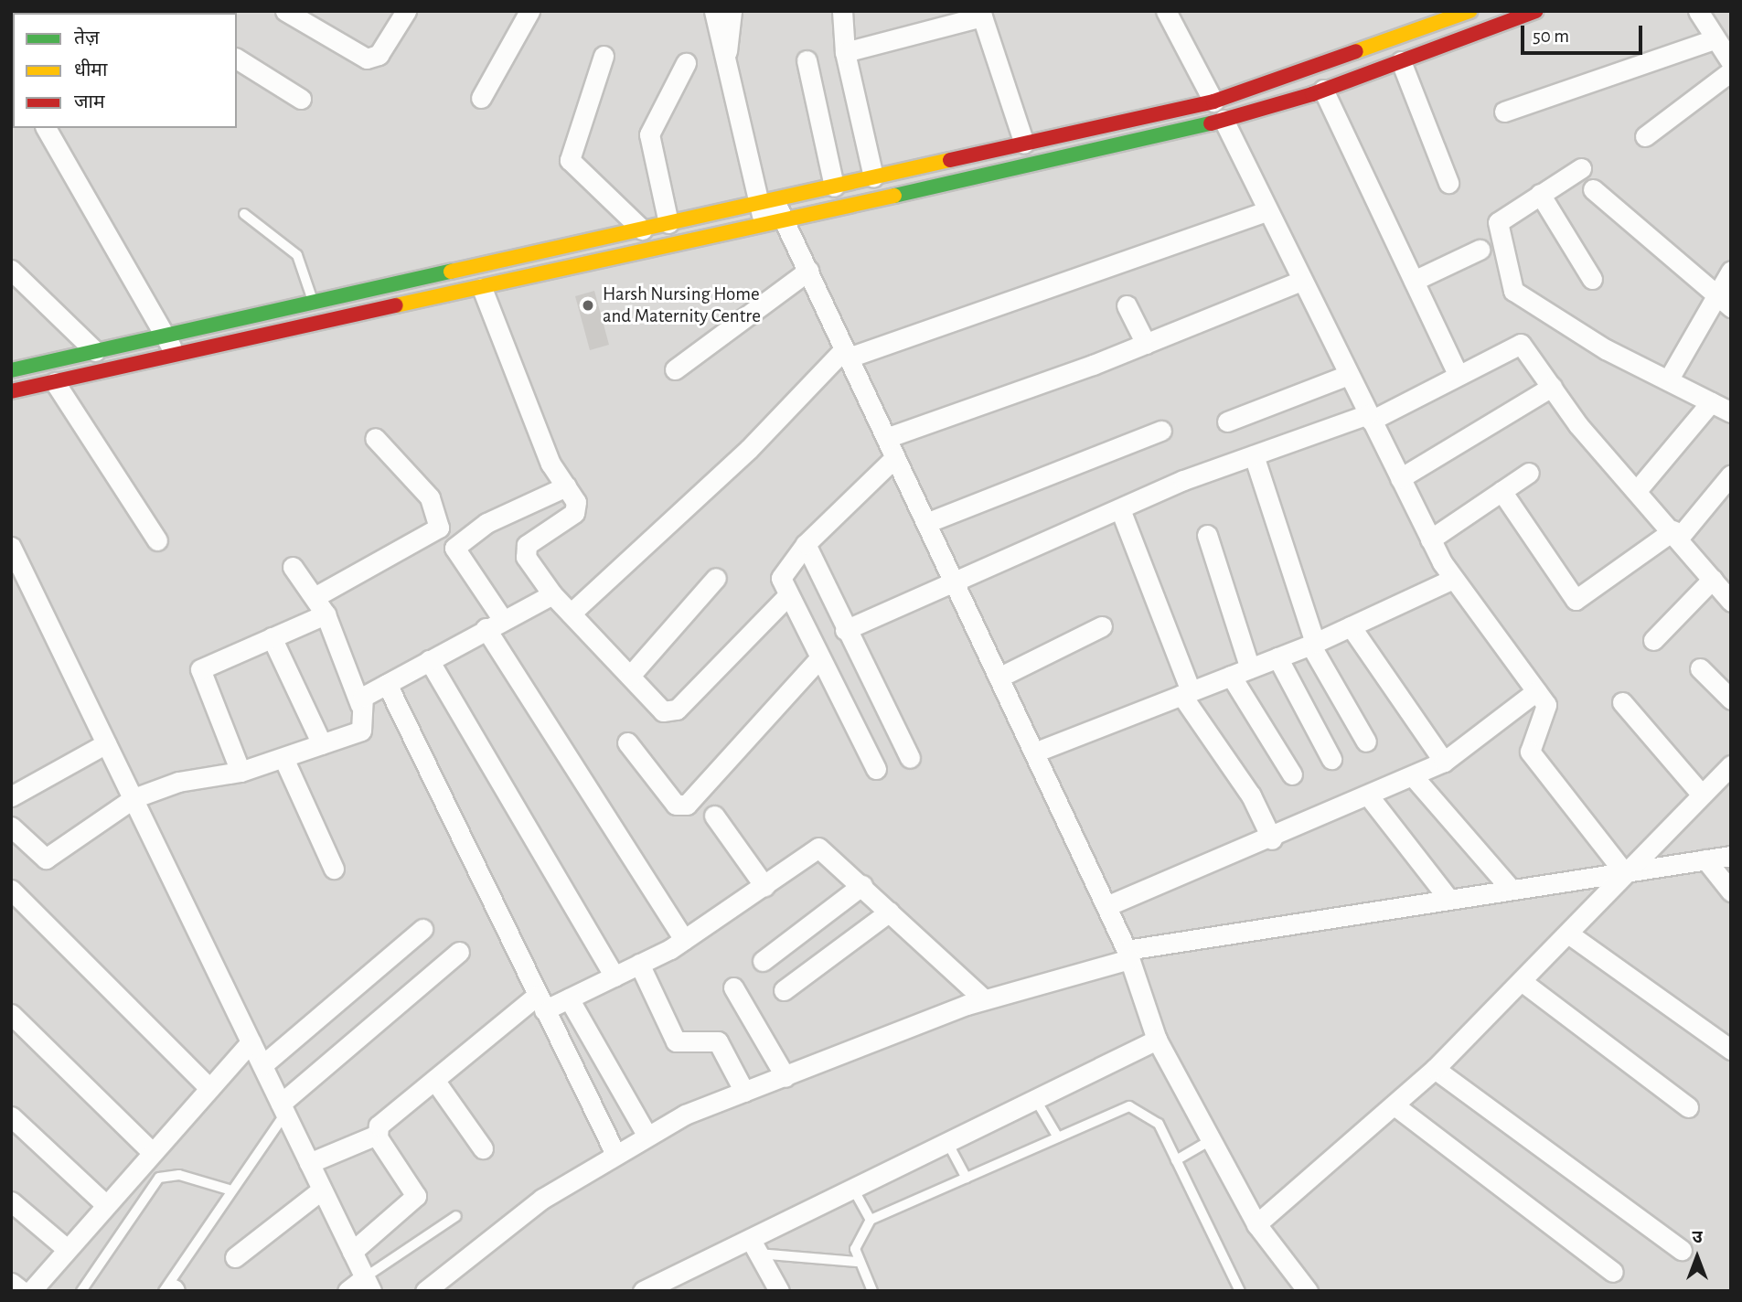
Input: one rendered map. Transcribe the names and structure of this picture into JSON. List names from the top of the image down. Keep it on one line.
{"places":["Harsh Nursing Home and Maternity Centre"],"legend":["तेज़","धीमा","जाम"],"scale_bar":"50 m","north":"top"}
